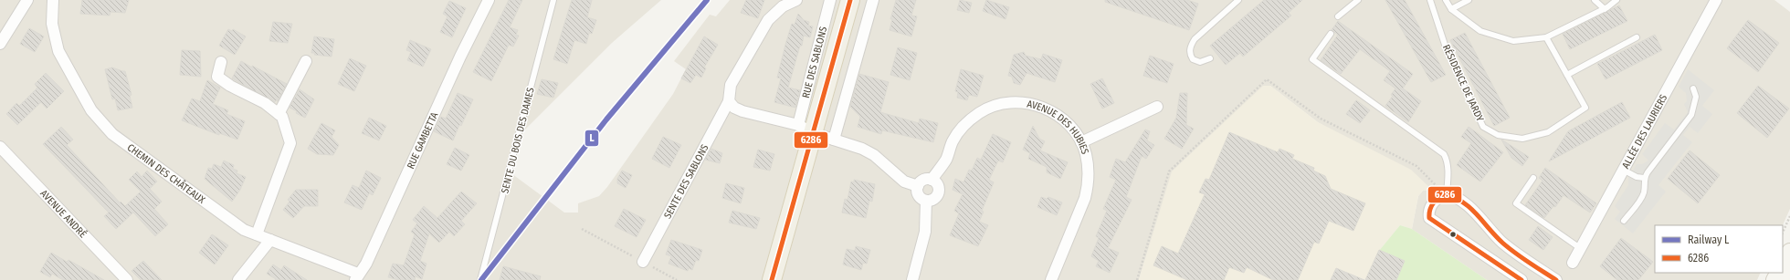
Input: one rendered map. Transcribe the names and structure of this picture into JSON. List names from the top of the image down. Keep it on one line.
{"streets":{"street":["RUE DES SABLONS","AVENUE DES HUBIES","ALLÉE DES LAURIERS","RUE GAMBETTA","CHEMIN DES CHÂTEAUX","SENTE DES SABLONS","AVENUE ANDRÉ"],"lane":["RÉSIDENCE DE JARDY","SENTE DU BOIS DES DAMES"]},"crossings":[["RUE GAMBETTA","CHEMIN DES CHÂTEAUX"]],"lines":["rail line L","transit line 6286"],"legend":["Railway L","6286"]}
